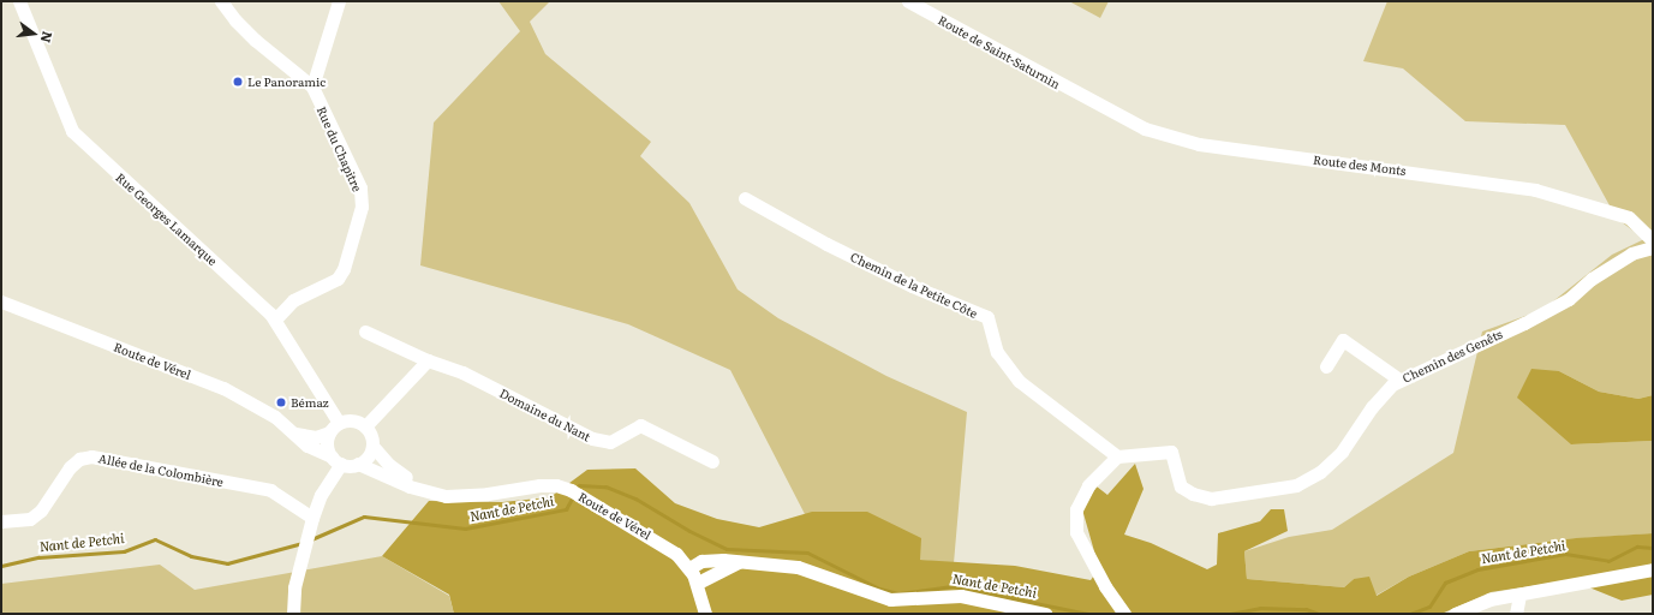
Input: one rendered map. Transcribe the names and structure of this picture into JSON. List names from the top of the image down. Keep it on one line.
{"streets":{"street":["Route de Saint-Saturnin","Rue du Chapitre","Route des Monts","Rue Georges Lamarque","Chemin de la Petite Côte","Chemin des Genêts","Route de Vérel","Domaine du Nant","Allée de la Colombière"]},"crossings":[["Route de Saint-Saturnin","Route des Monts"],["Rue du Chapitre","Rue Georges Lamarque"],["Rue Georges Lamarque","Route de Vérel"],["Chemin de la Petite Côte","Chemin des Genêts"]],"water":["Nant de Petchi"],"places":["Le Panoramic","Bémaz"],"north":"right"}
